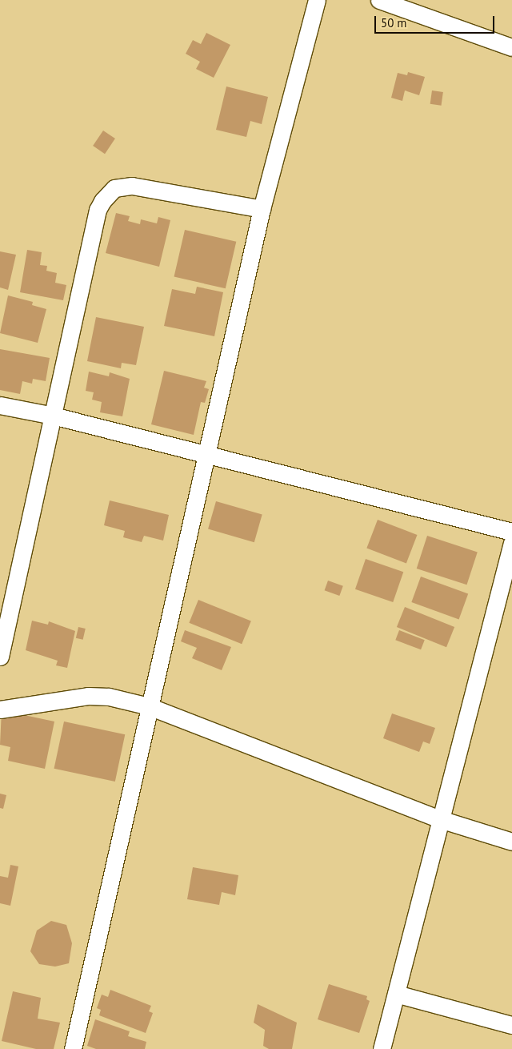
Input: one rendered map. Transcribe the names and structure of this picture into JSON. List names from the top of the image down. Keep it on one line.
{"scale_bar":"50 m"}
